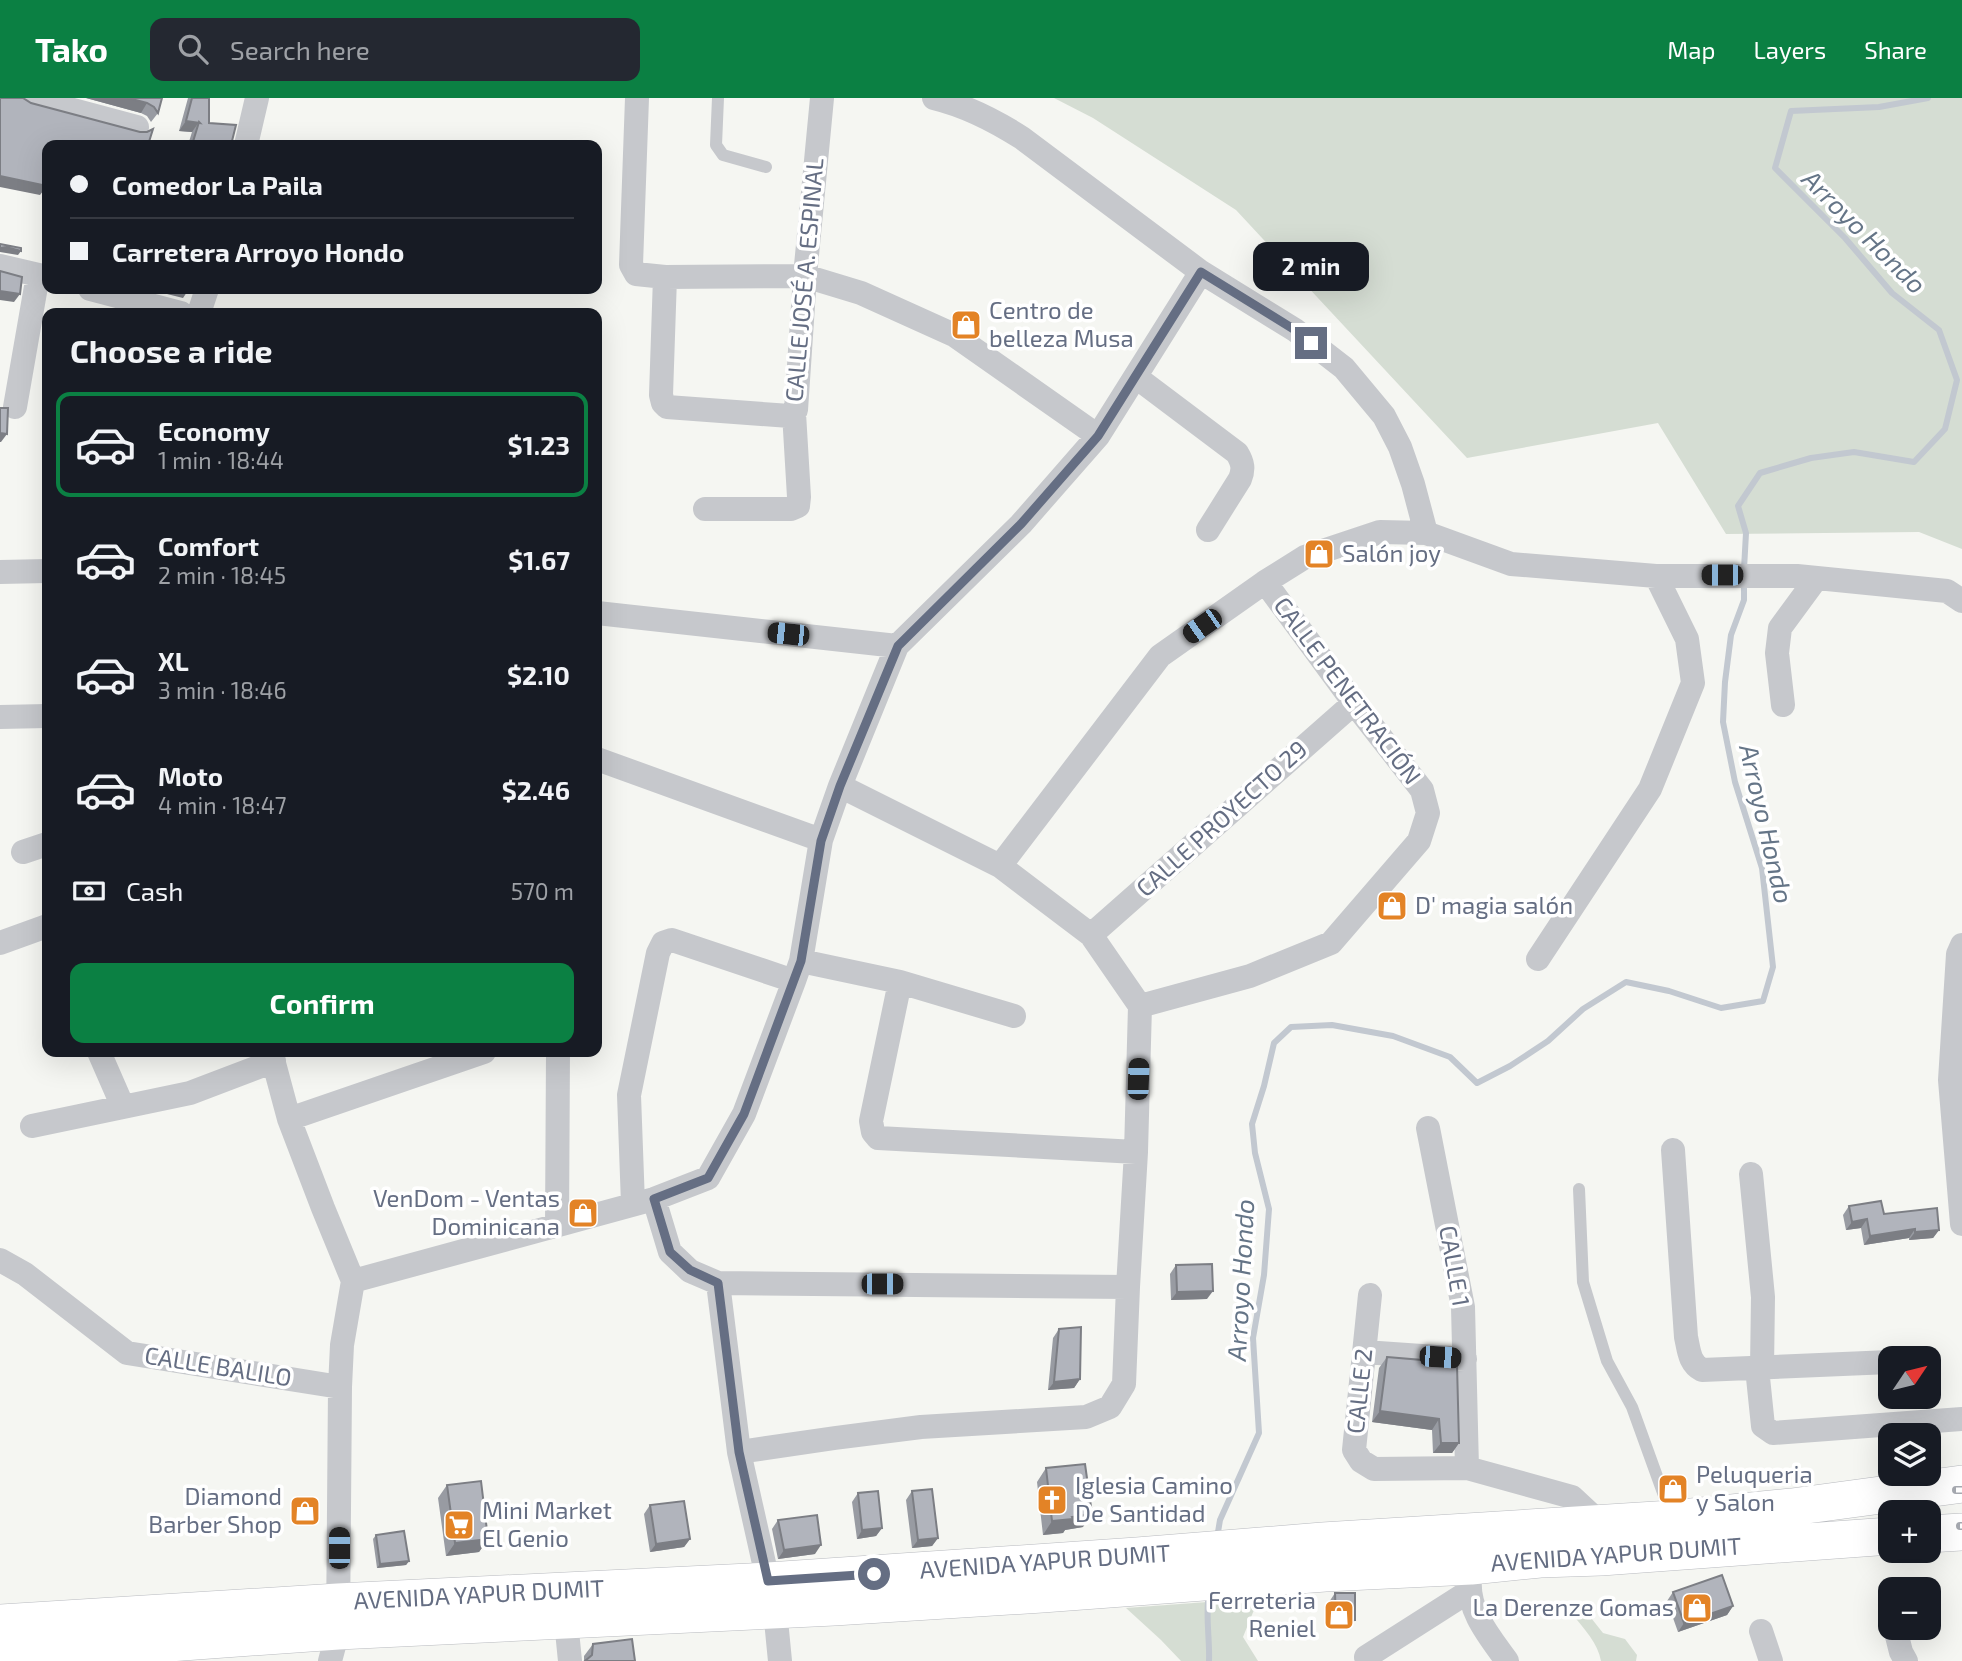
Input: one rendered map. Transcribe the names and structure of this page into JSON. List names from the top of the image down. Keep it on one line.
{"streets":{"main road":["AVENIDA YAPUR DUMIT"],"street":["CALLE JOSÉ A. ESPINAL","CALLE PENETRACIÓN","CALLE PROYECTO 29","CALLE 1","CALLE BALILO","CALLE 2"]},"crossings":[["CALLE PENETRACIÓN","CALLE PROYECTO 29"],["CALLE 1","CALLE 2"]],"water":["Arroyo Hondo"],"places":{"shop":["Centro de belleza Musa","Salón joy","D' magia salón","VenDom - Ventas Dominicana","Peluqueria y Salon","Diamond Barber Shop","La Derenze Gomas","Ferreteria Reniel"],"church":["Iglesia Camino De Santidad"],"supermarket":["Mini Market El Genio"]},"north":"top right","page":{"header":"Tako","search":"Search here","nav":["Map","Layers","Share"],"banner":["Comedor La Paila","Carretera Arroyo Hondo"],"bubble":"2 min","heading":"Choose a ride","list":[{"name":"Economy","note":"1 min · 18:44","value":"$1.23"},{"name":"Comfort","note":"2 min · 18:45","value":"$1.67"},{"name":"XL","note":"3 min · 18:46","value":"$2.10"},{"name":"Moto","note":"4 min · 18:47","value":"$2.46"}],"pay":["Cash","570 m"],"buttons":"Confirm","map_buttons":["+","−"]}}
